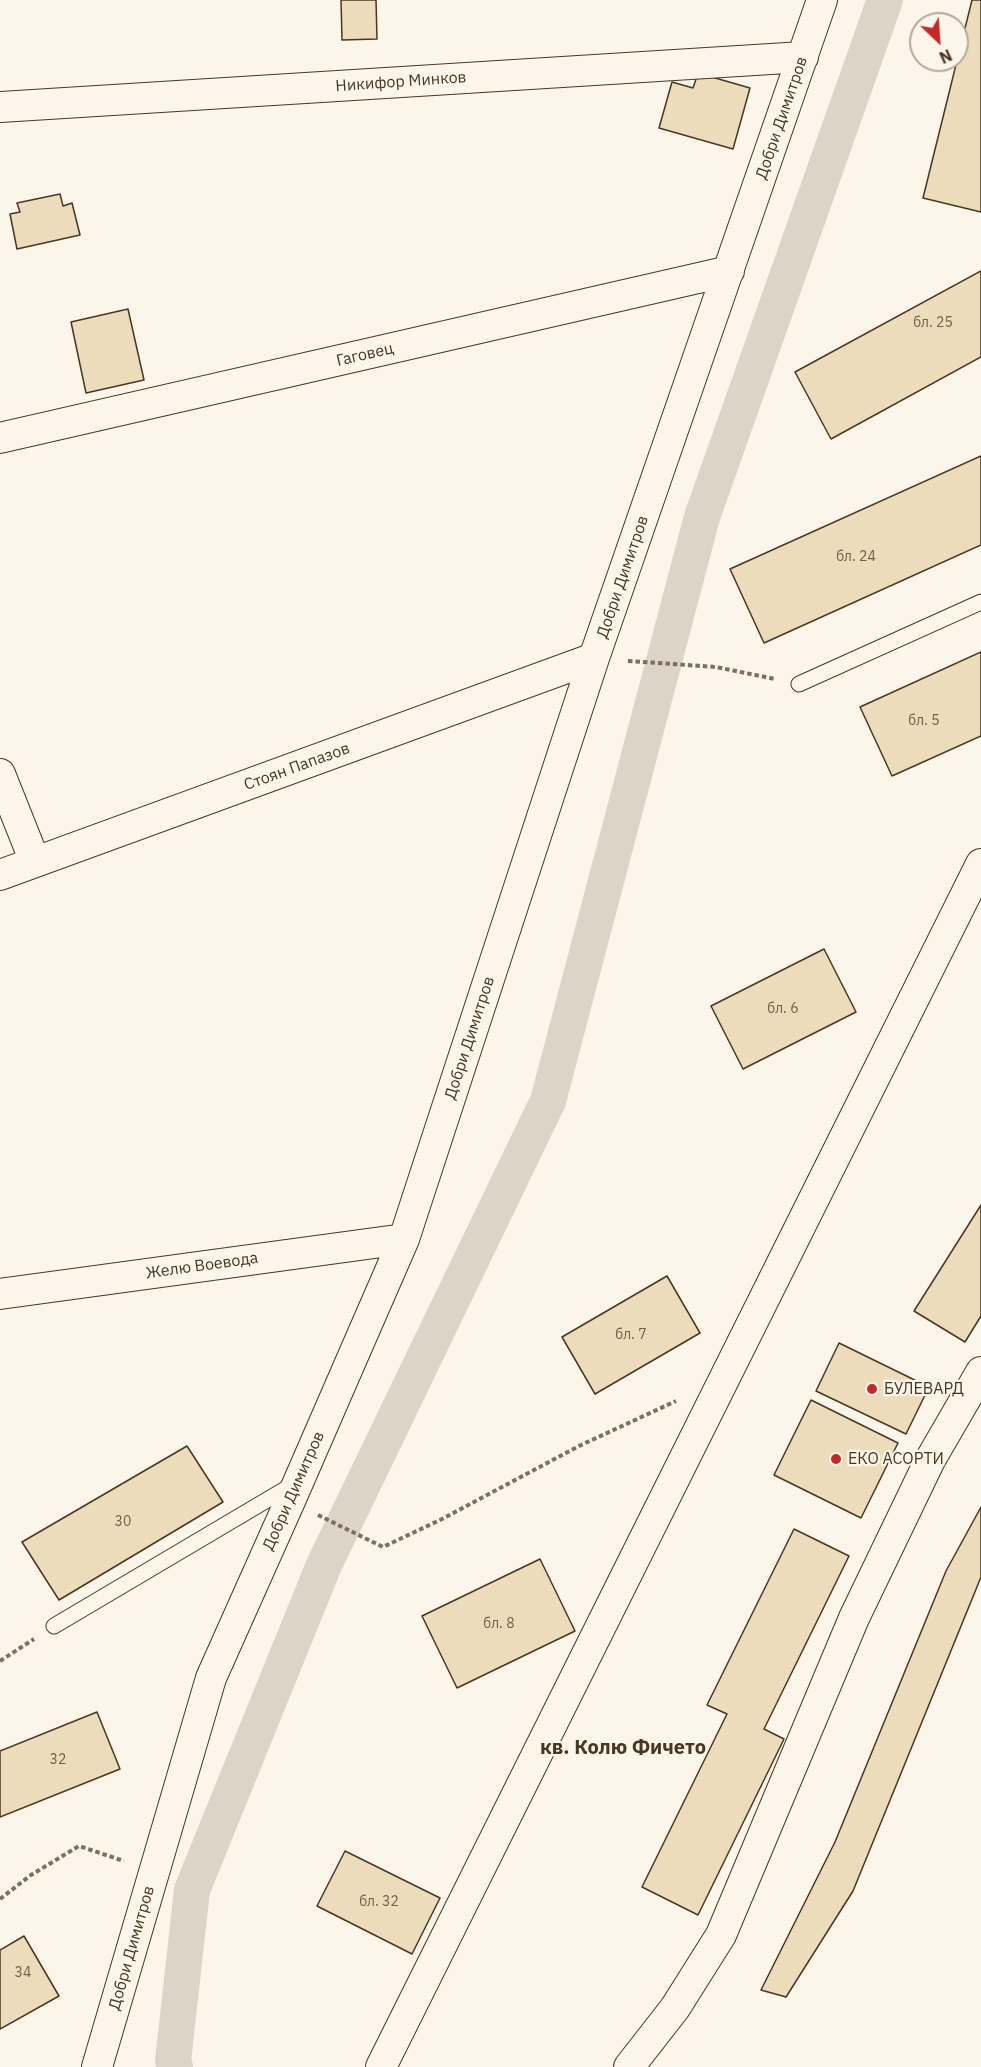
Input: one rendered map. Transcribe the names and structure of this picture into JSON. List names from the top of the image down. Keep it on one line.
{"streets":{"street":["Никифор Минков","Добри Димитров","Гаговец","Стоян Папазов","Желю Воевода"]},"crossings":[["Никифор Минков","Добри Димитров"],["Добри Димитров","Гаговец"],["Добри Димитров","Стоян Папазов"],["Добри Димитров","Желю Воевода"]],"districts":["кв. Колю Фичето"],"places":["БУЛЕВАРД","ЕКО АСОРТИ"],"house_numbers":["бл. 25","бл. 24","бл. 5","бл. 6","бл. 7","30","бл. 8","32","бл. 32","34"],"north":"bottom right"}
